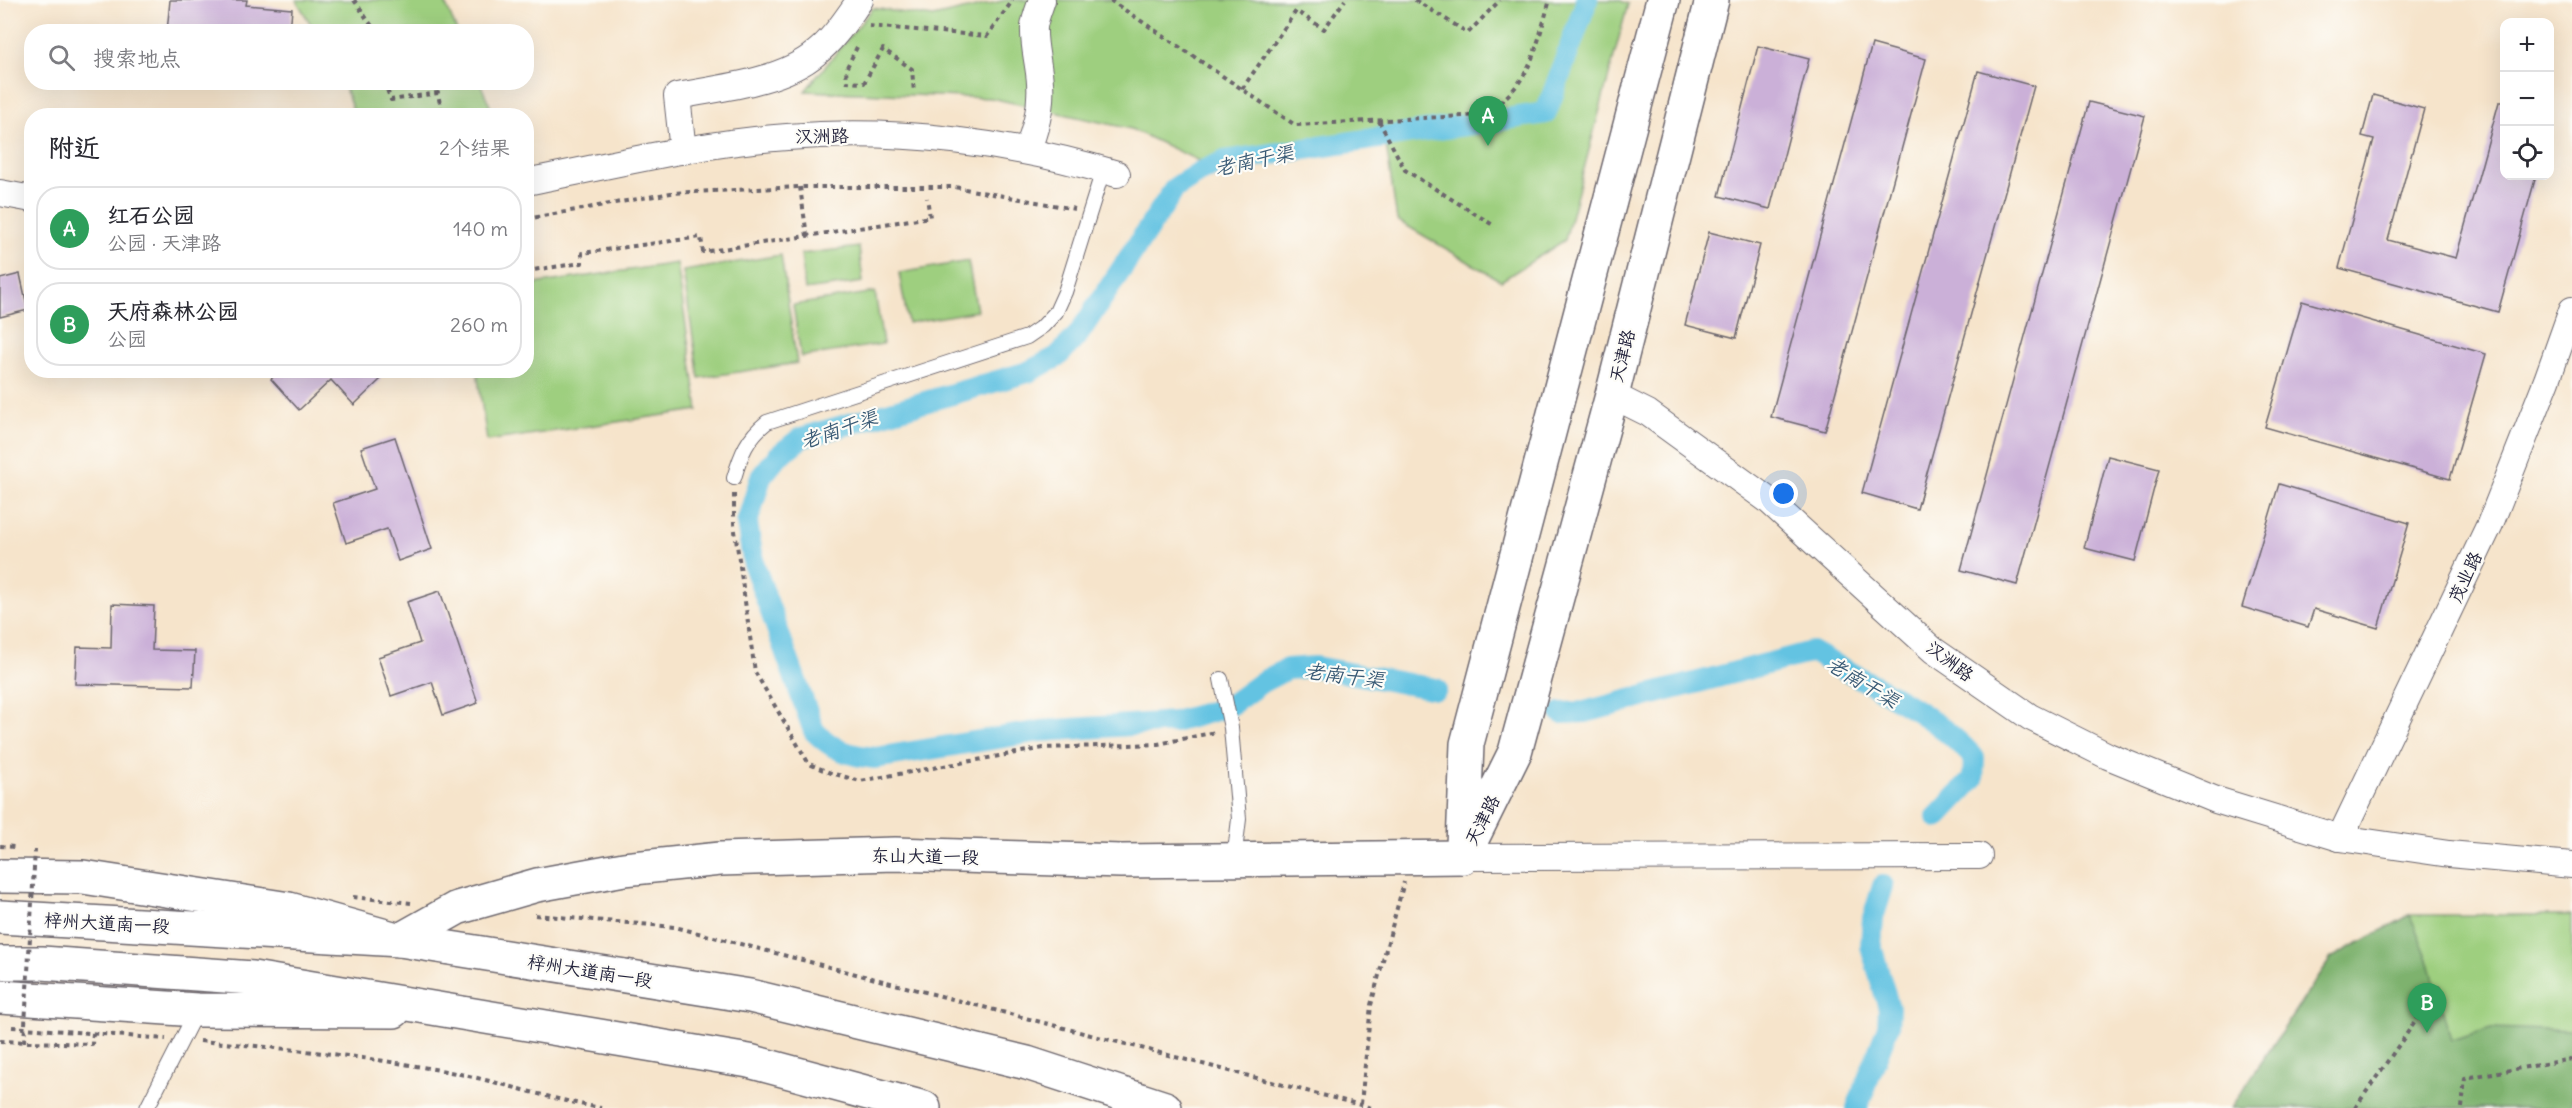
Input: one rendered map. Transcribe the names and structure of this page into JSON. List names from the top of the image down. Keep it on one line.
{"streets":{"main road":["天津路","东山大道一段","梓州大道南一段"],"street":["汉洲路","茂业路"]},"crossings":[["汉洲路","天津路"],["汉洲路","茂业路"],["天津路","东山大道一段"],["东山大道一段","梓州大道南一段"]],"water":["老南干渠"],"page":{"map_buttons":["+","−"],"search":"搜索地点","pins":["A","B"],"heading":["附近","2个结果"],"list":[{"mark":"A","name":"红石公园","note":"公园 · 天津路","value":"140 m"},{"mark":"B","name":"天府森林公园","note":"公园","value":"260 m"}]}}
